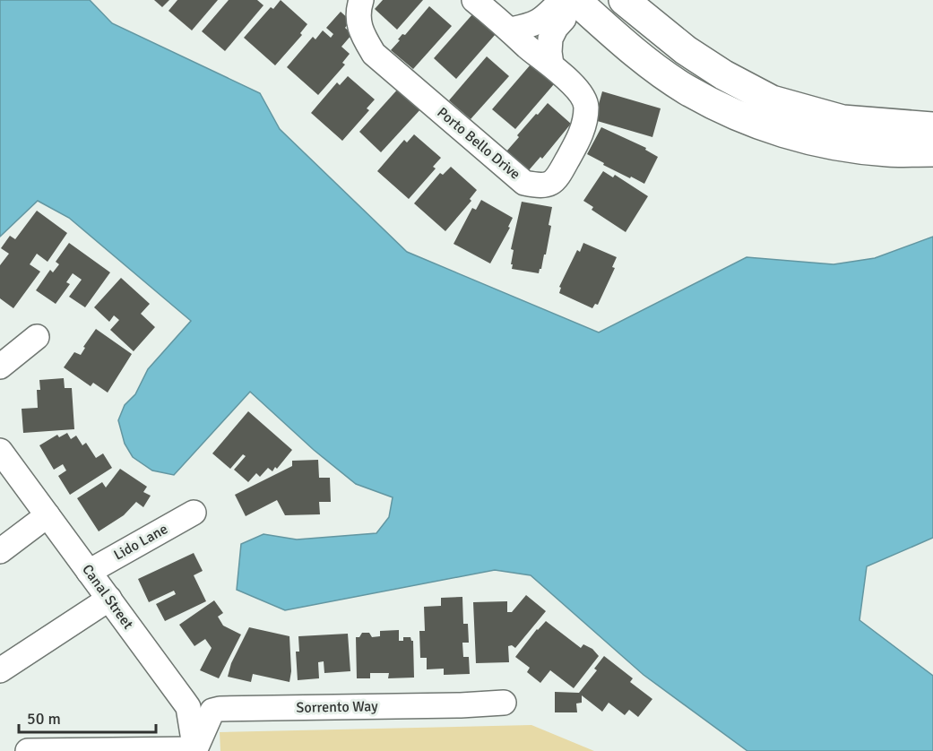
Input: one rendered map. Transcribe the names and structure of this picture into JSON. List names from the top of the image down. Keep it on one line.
{"streets":{"street":["Porto Bello Drive","Lido Lane","Canal Street","Sorrento Way"]},"crossings":[["Lido Lane","Canal Street"],["Canal Street","Sorrento Way"]],"scale_bar":"50 m"}
